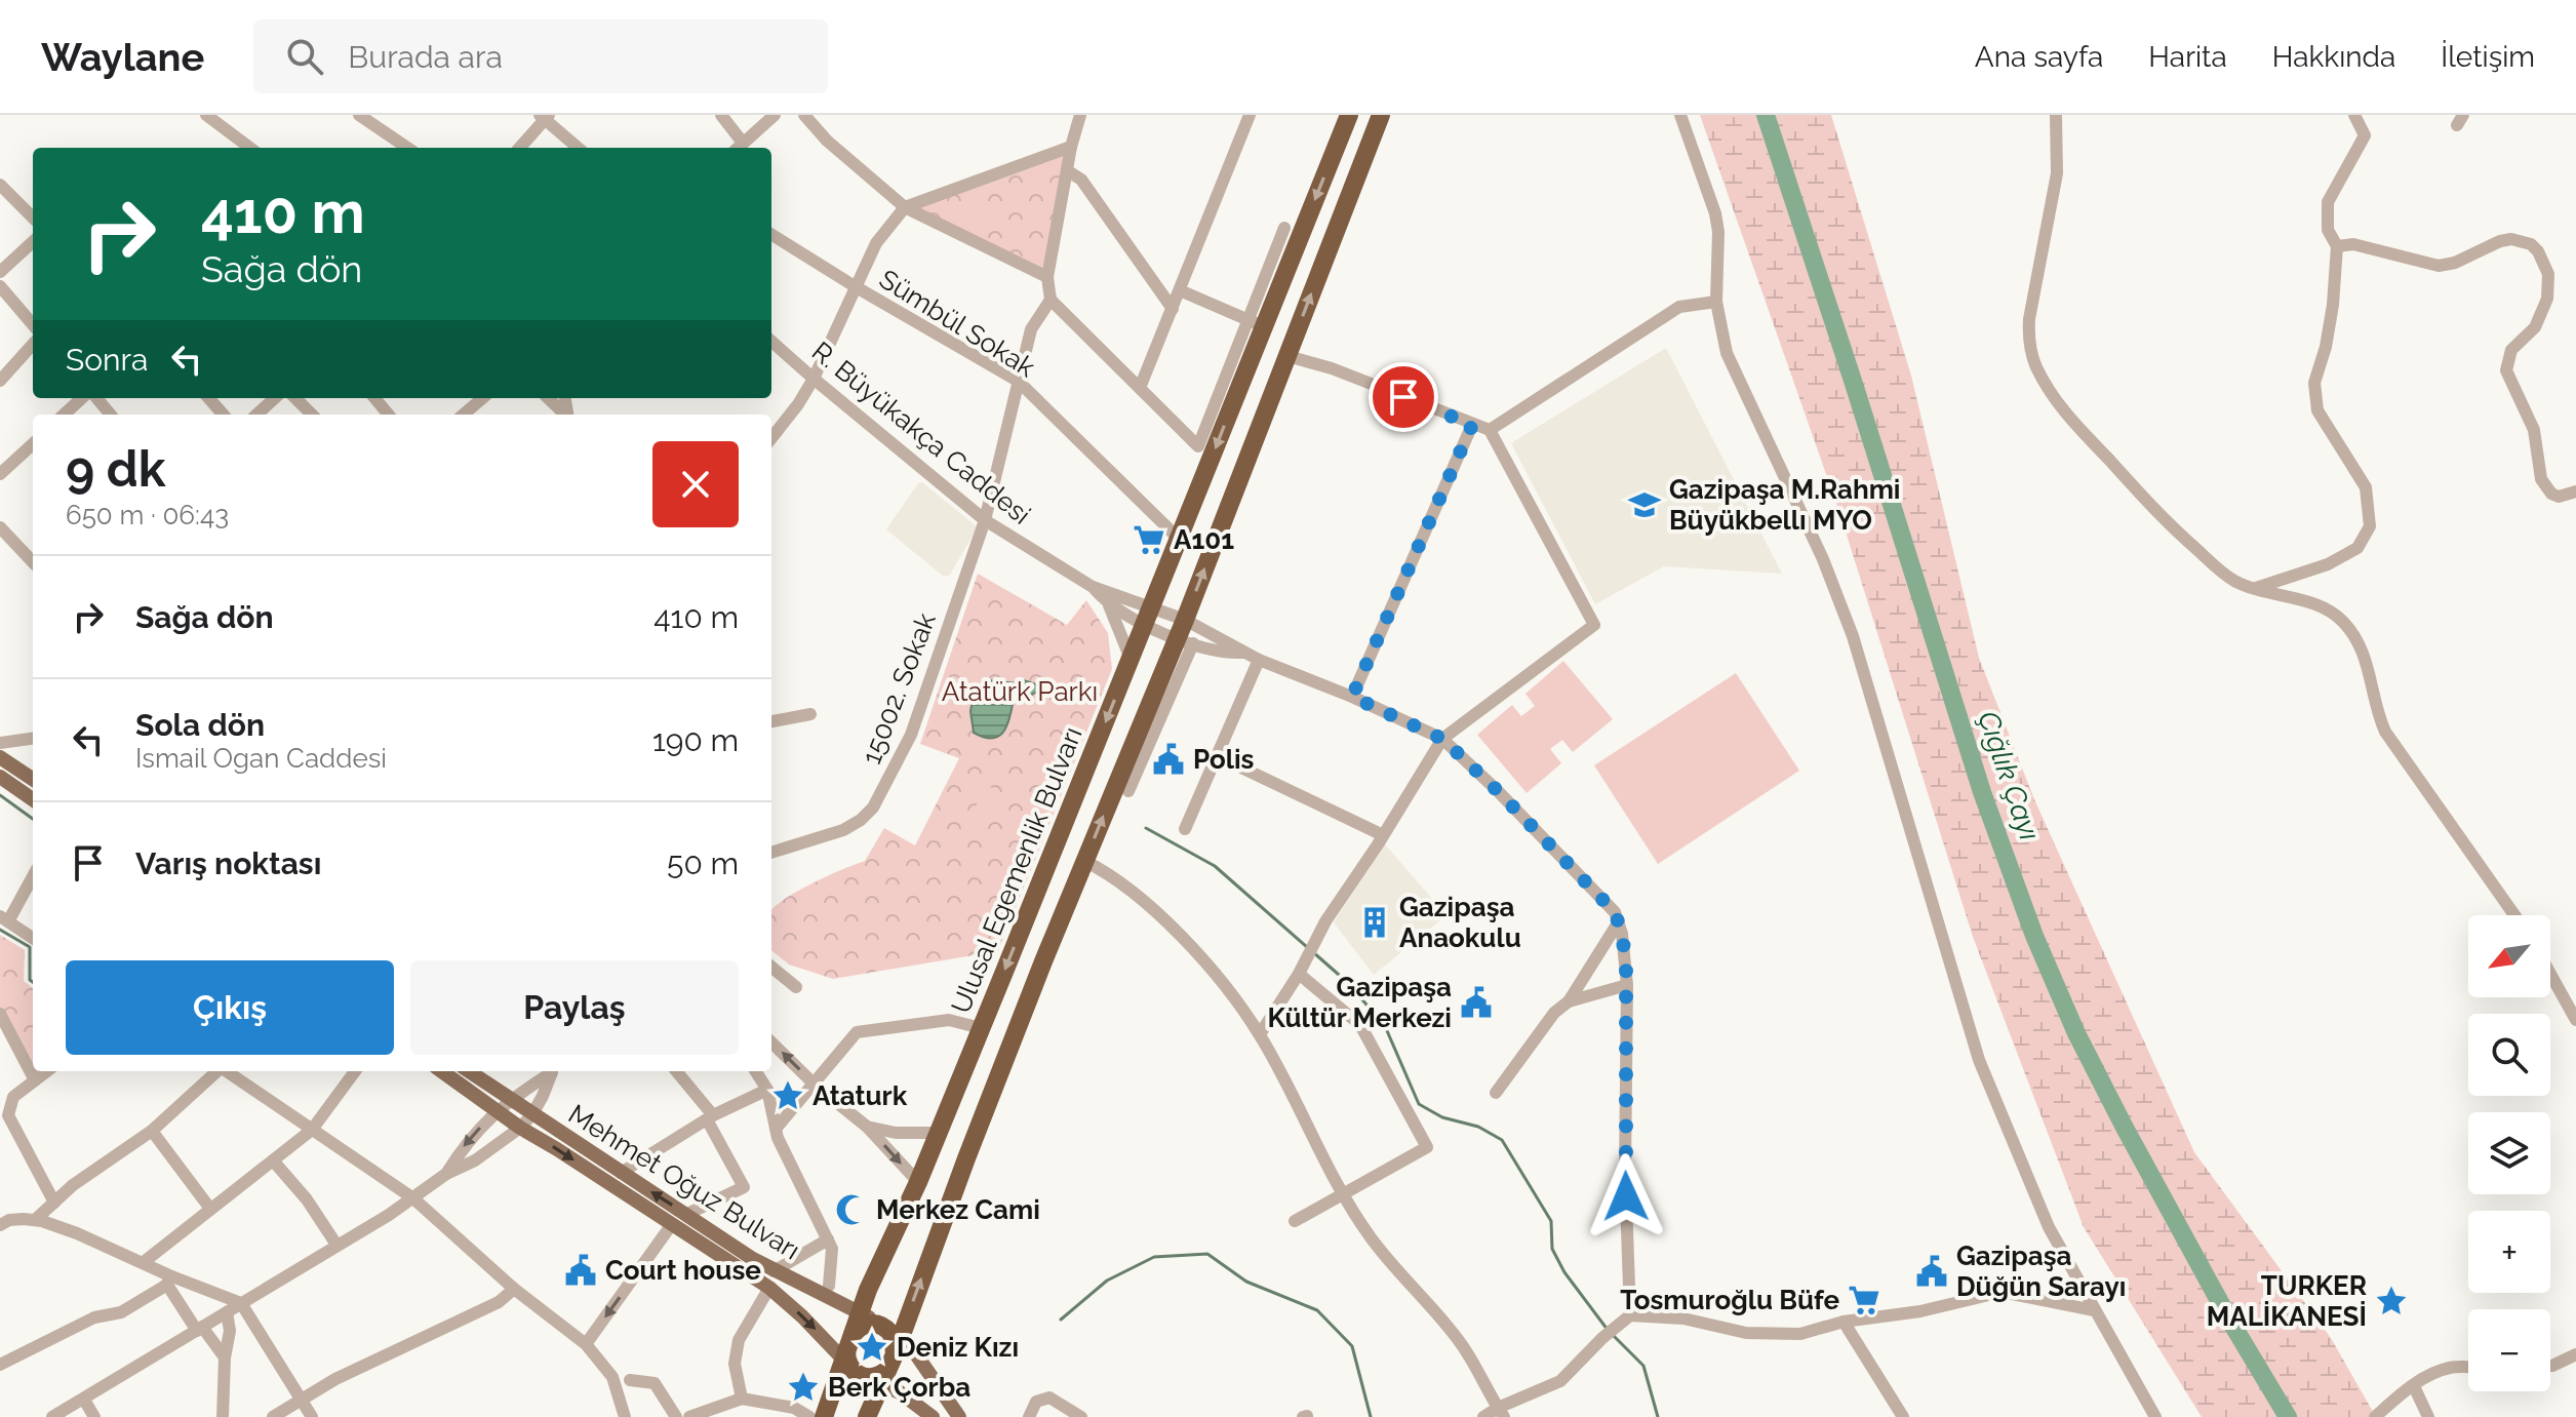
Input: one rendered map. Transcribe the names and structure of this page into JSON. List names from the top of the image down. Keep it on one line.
{"streets":{"highway":["Ulusal Egemenlik Bulvarı"],"main road":["Mehmet Oğuz Bulvarı"],"street":["Sümbül Sokak","R. Büyükakça Caddesi","15002. Sokak"]},"crossings":[["Sümbül Sokak","15002. Sokak"],["Sümbül Sokak","Ulusal Egemenlik Bulvarı"],["R. Büyükakça Caddesi","15002. Sokak"],["R. Büyükakça Caddesi","Ulusal Egemenlik Bulvarı"],["Ulusal Egemenlik Bulvarı","Mehmet Oğuz Bulvarı"]],"water":["Çığlık Çayı"],"parks":["Atatürk Parkı"],"places":{"school or university":["Gazipaşa M.Rahmi Büyükbellı MYO"],"supermarket":["A101","Tosmuroğlu Büfe"],"public building":["Polis","Gazipaşa Kültür Merkezi","Court house","Gazipaşa Düğün Sarayı"],"building":["Gazipaşa Anaokulu"],"place":["Ataturk","TURKER MALİKANESİ","Deniz Kızı","Berk Çorba"],"mosque":["Merkez Cami"]},"north":"bottom left","page":{"header":"Waylane","search":"Burada ara","nav":["Ana sayfa","Harita","Hakkında","İletişim"],"turn":["410 m","Sağa dön"],"then":"Sonra","heading":["9 dk","650 m · 06:43"],"list":[{"name":"Sağa dön","value":"410 m"},{"name":"Sola dön","note":"Ismail Ogan Caddesi","value":"190 m"},{"name":"Varış noktası","value":"50 m"}],"map_buttons":["+","−"],"buttons":["Çıkış","Paylaş"]}}
